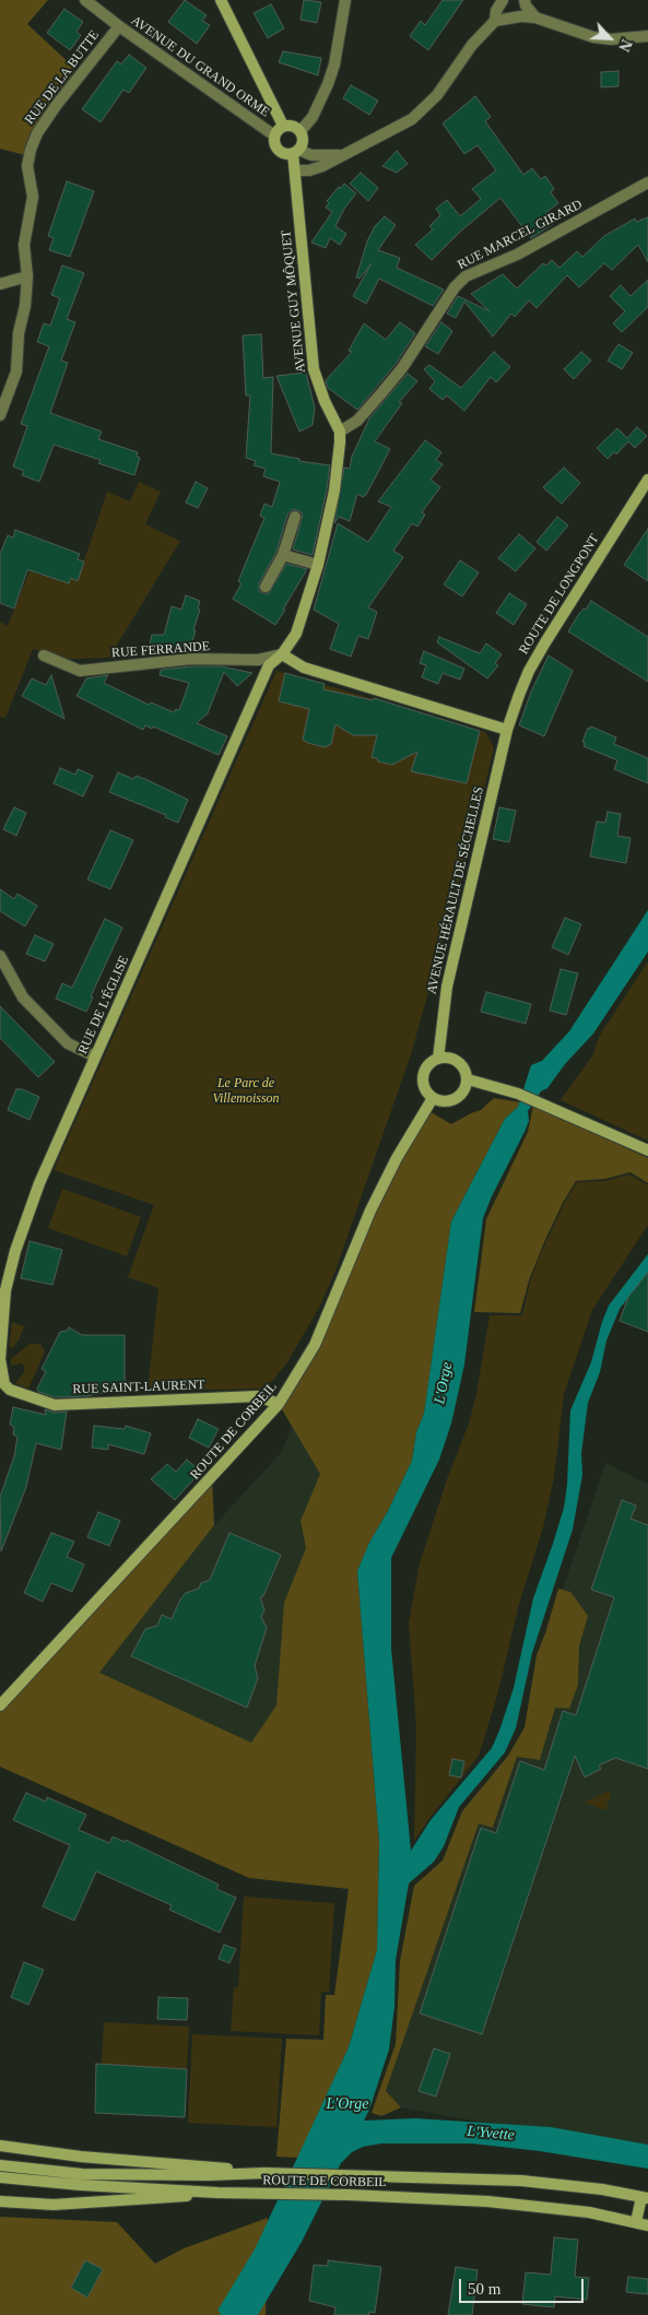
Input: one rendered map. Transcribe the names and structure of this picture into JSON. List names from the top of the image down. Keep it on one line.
{"streets":{"main road":["AVENUE GUY MÔQUET","ROUTE DE LONGPONT","AVENUE HÉRAULT DE SÉCHELLES","RUE DE L'ÉGLISE","RUE SAINT-LAURENT","ROUTE DE CORBEIL"],"street":["AVENUE DU GRAND ORME","RUE DE LA BUTTE","RUE MARCEL GIRARD","RUE FERRANDE"]},"crossings":[["AVENUE DU GRAND ORME","RUE DE LA BUTTE"],["AVENUE DU GRAND ORME","AVENUE GUY MÔQUET"],["RUE MARCEL GIRARD","AVENUE GUY MÔQUET"],["ROUTE DE LONGPONT","AVENUE HÉRAULT DE SÉCHELLES"],["RUE FERRANDE","RUE DE L'ÉGLISE"],["AVENUE HÉRAULT DE SÉCHELLES","ROUTE DE CORBEIL"],["RUE DE L'ÉGLISE","RUE SAINT-LAURENT"],["RUE SAINT-LAURENT","ROUTE DE CORBEIL"]],"water":["L'Orge","L'Yvette"],"parks":["Le Parc de Villemoisson"],"scale_bar":"50 m","north":"bottom right"}
